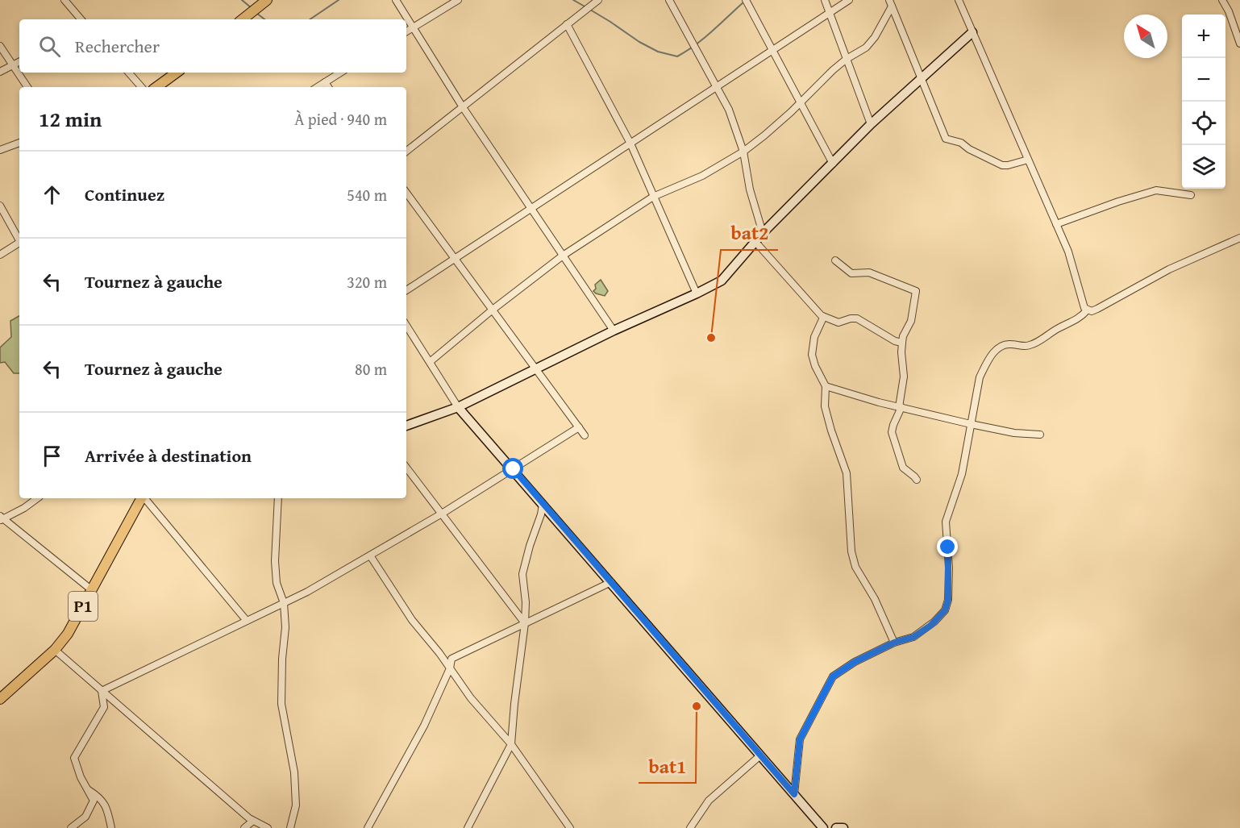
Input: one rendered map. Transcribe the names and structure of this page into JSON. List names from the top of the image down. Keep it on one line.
{"streets":{"main road":["P1"]},"places":["bat2","bat1"],"north":"top left","page":{"map_buttons":["+","−"],"search":"Rechercher","heading":["12 min","À pied · 940 m"],"list":[["Continuez","540 m"],["Tournez à gauche","320 m"],["Tournez à gauche","80 m"],"Arrivée à destination"]}}
